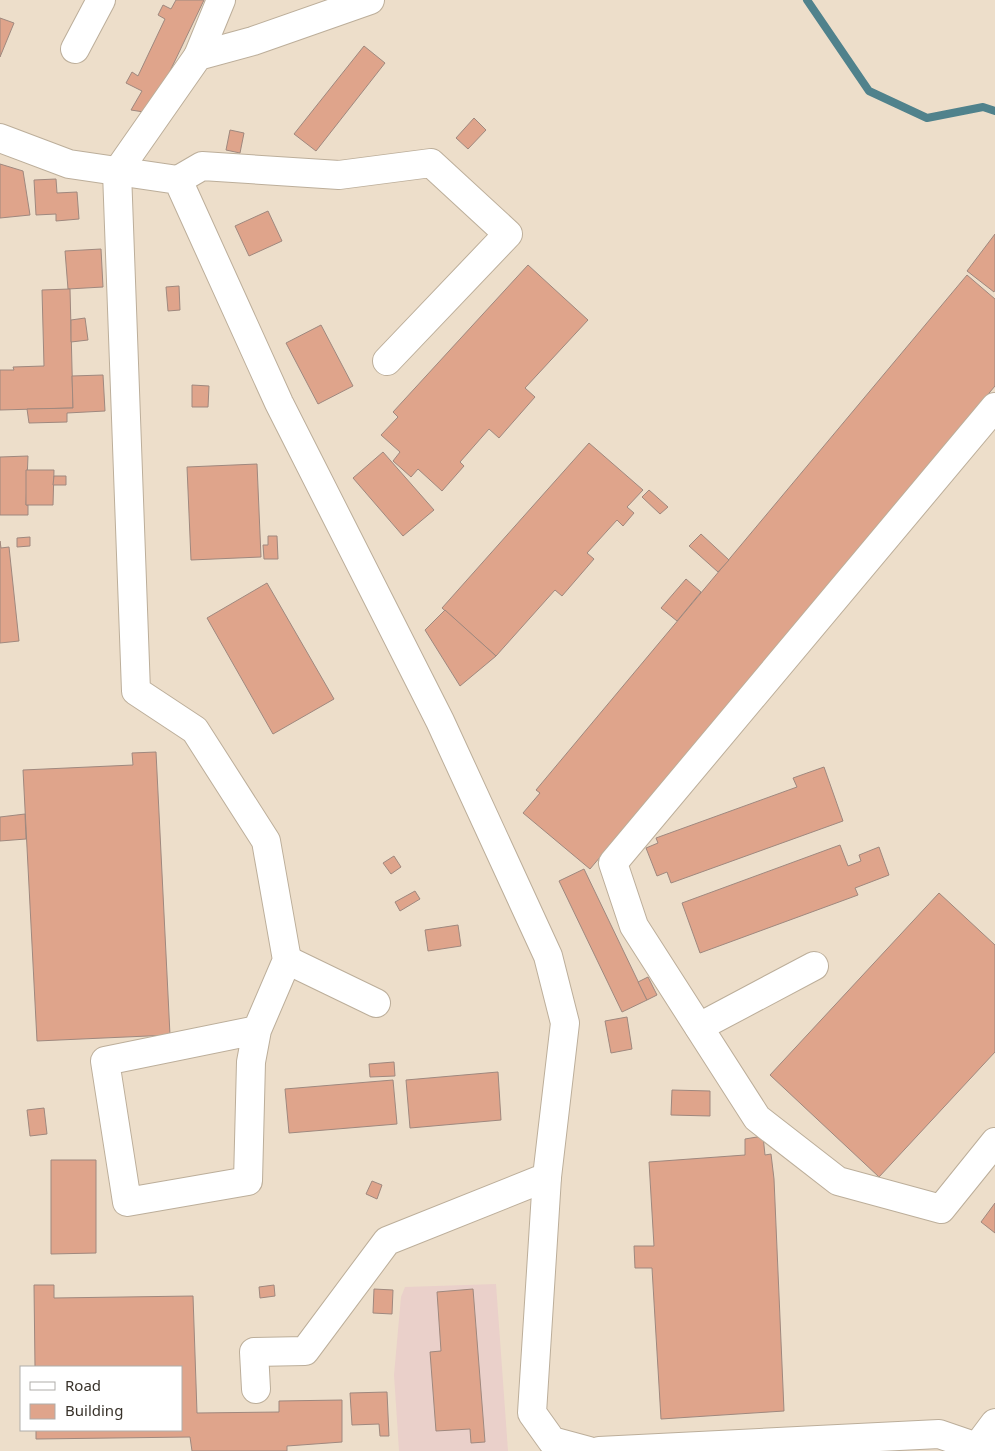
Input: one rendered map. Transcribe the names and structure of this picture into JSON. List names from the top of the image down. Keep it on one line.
{"legend":["Road","Building"]}
